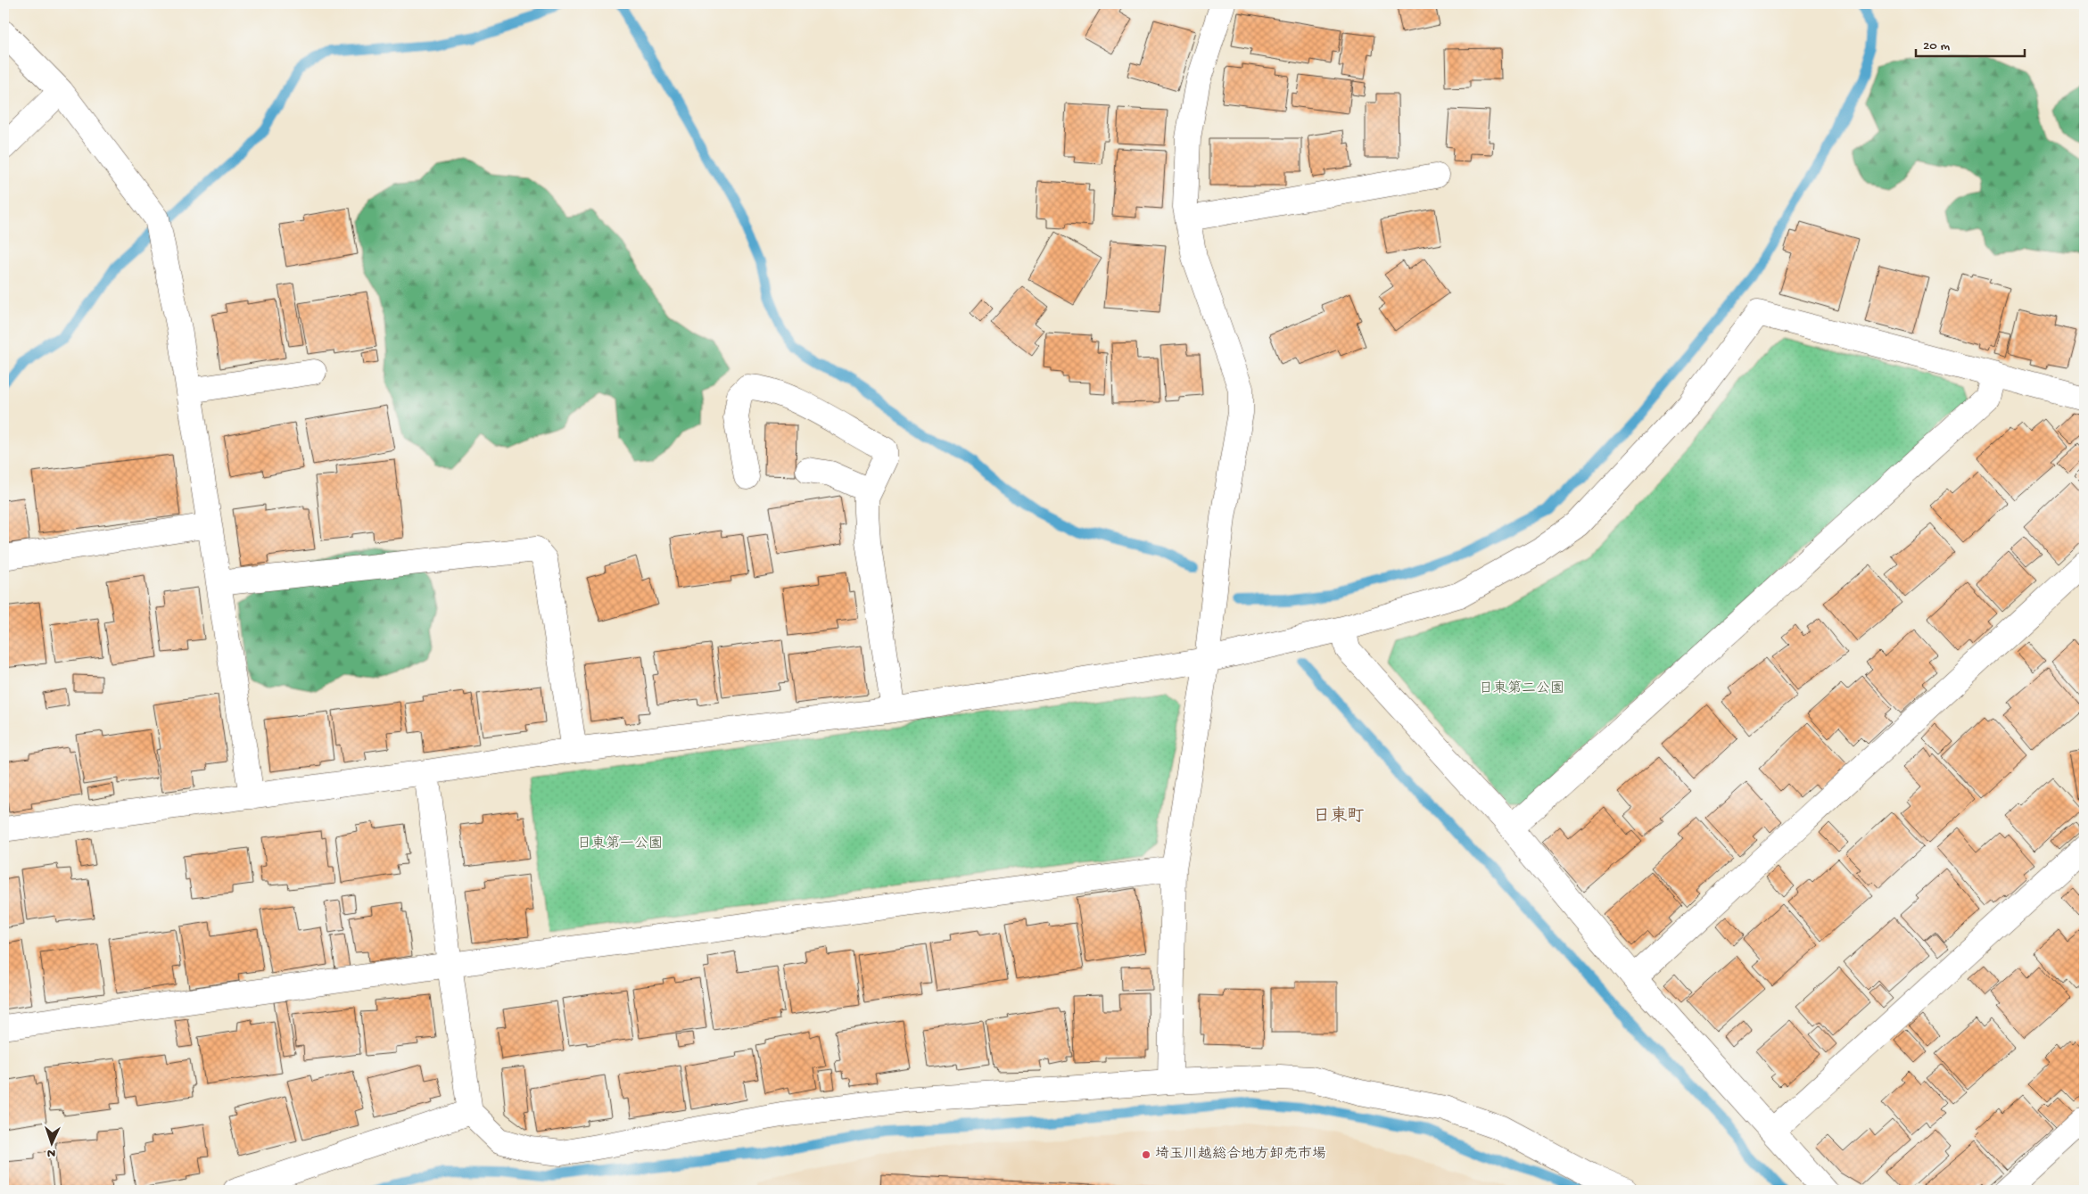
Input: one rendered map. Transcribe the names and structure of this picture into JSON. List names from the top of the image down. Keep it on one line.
{"districts":["日東町"],"parks":["日東第二公園","日東第一公園"],"places":["埼玉川越総合地方卸売市場"],"scale_bar":"20 m","north":"bottom"}
